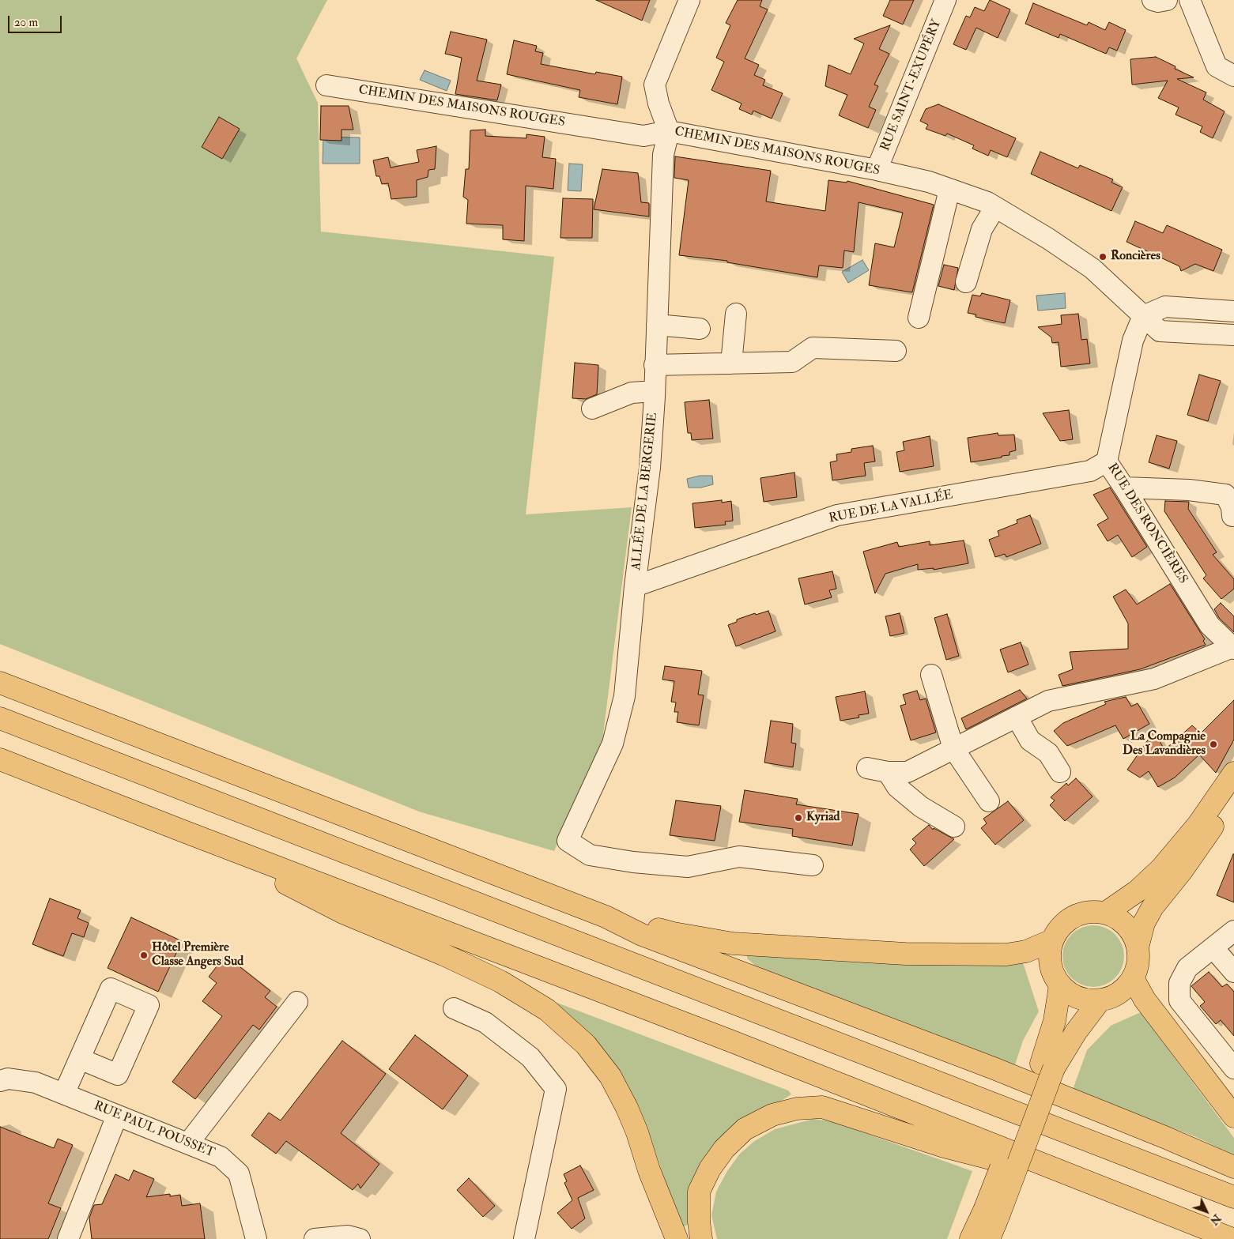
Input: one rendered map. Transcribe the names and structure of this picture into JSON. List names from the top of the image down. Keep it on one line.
{"streets":{"street":["RUE SAINT-EXUPÉRY","CHEMIN DES MAISONS ROUGES","ALLÉE DE LA BERGERIE","RUE DE LA VALLÉE","RUE DES RONCIÈRES","RUE PAUL POUSSET"]},"crossings":[["RUE SAINT-EXUPÉRY","CHEMIN DES MAISONS ROUGES"],["CHEMIN DES MAISONS ROUGES","ALLÉE DE LA BERGERIE"],["CHEMIN DES MAISONS ROUGES","RUE DES RONCIÈRES"],["ALLÉE DE LA BERGERIE","RUE DE LA VALLÉE"],["RUE DE LA VALLÉE","RUE DES RONCIÈRES"]],"places":["Roncières","La Compagnie Des Lavandières","Kyriad","Hôtel Première Classe Angers Sud"],"scale_bar":"20 m","north":"bottom right"}
